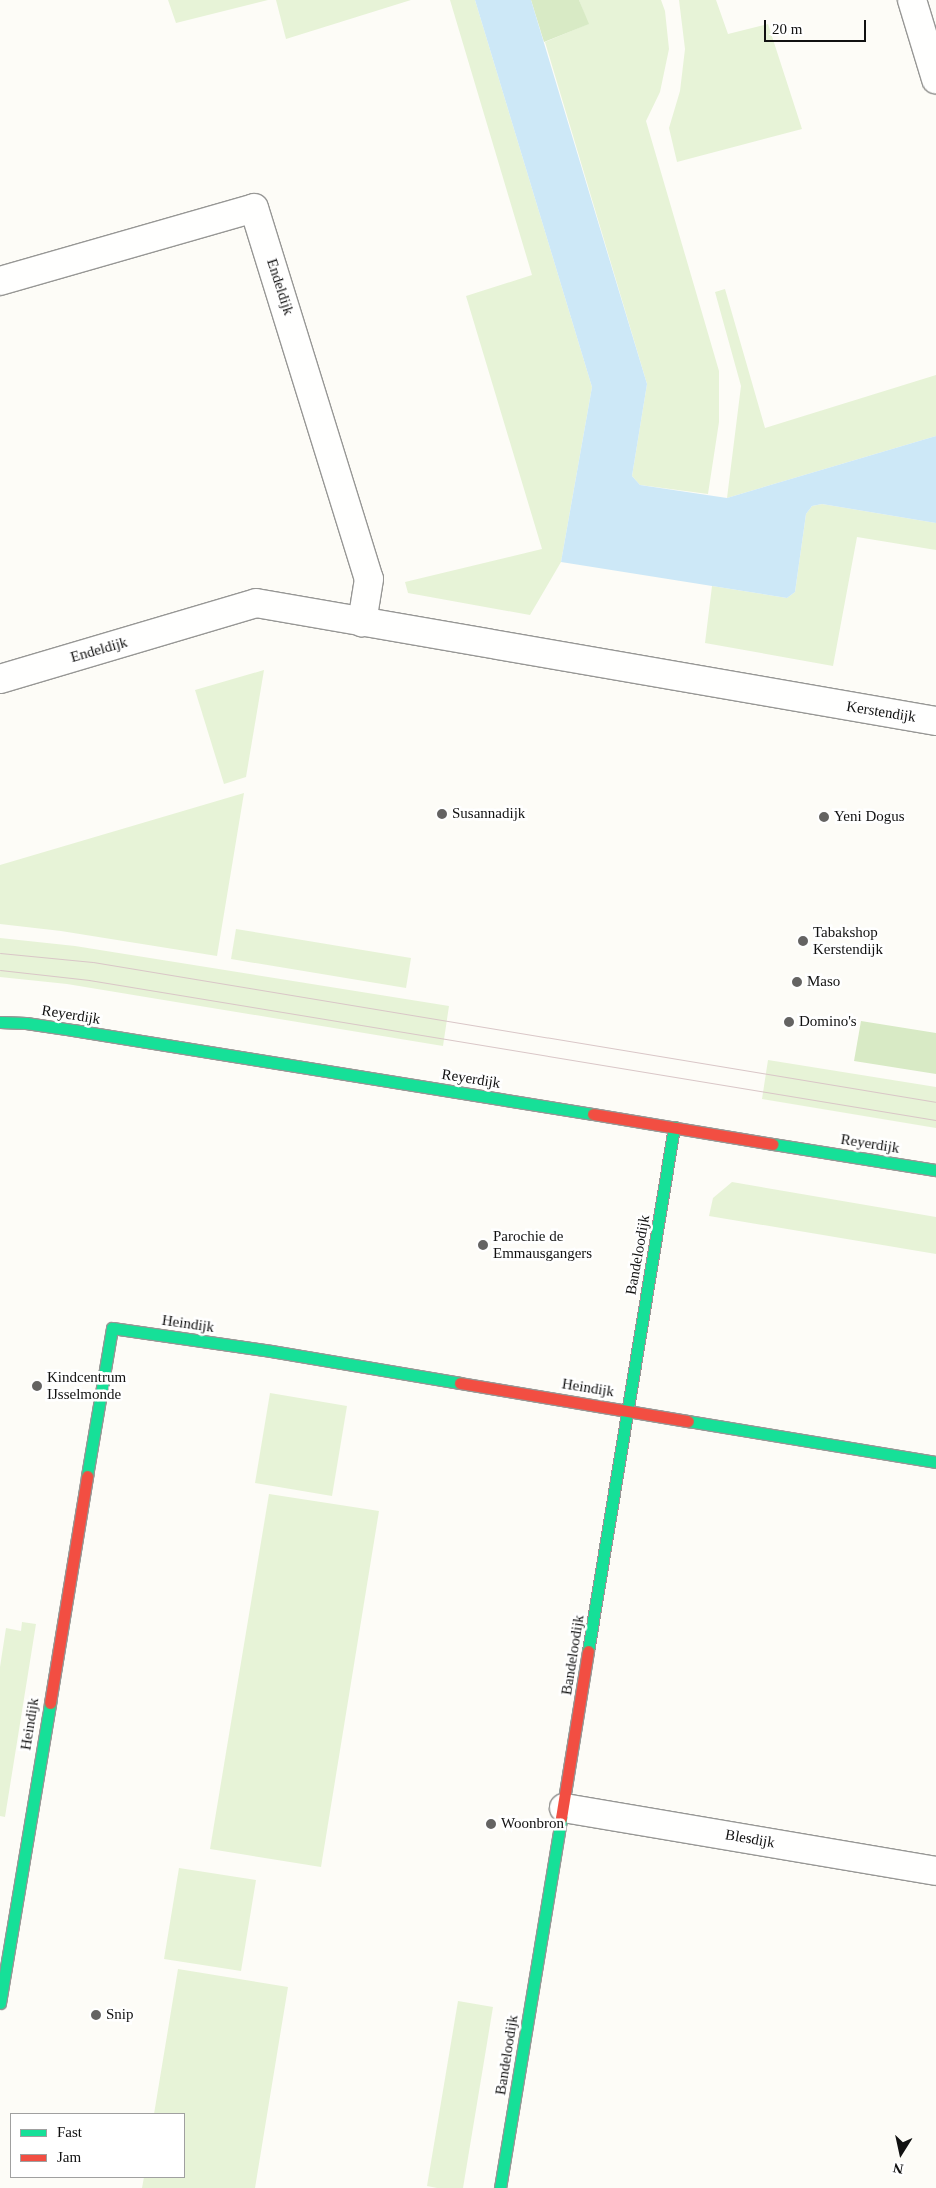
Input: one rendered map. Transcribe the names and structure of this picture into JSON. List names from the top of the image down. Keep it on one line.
{"streets":{"street":["Endeldijk","Kerstendijk","Reyerdijk","Bandeloodijk","Heindijk","Blesdijk"]},"crossings":[["Endeldijk","Kerstendijk"],["Reyerdijk","Bandeloodijk"],["Bandeloodijk","Heindijk"],["Bandeloodijk","Blesdijk"]],"places":["Susannadijk","Yeni Dogus","Tabakshop Kerstendijk","Maso","Domino's","Parochie de Emmausgangers","Kindcentrum IJsselmonde","Woonbron","Snip"],"legend":["Fast","Jam"],"scale_bar":"20 m","north":"bottom"}
